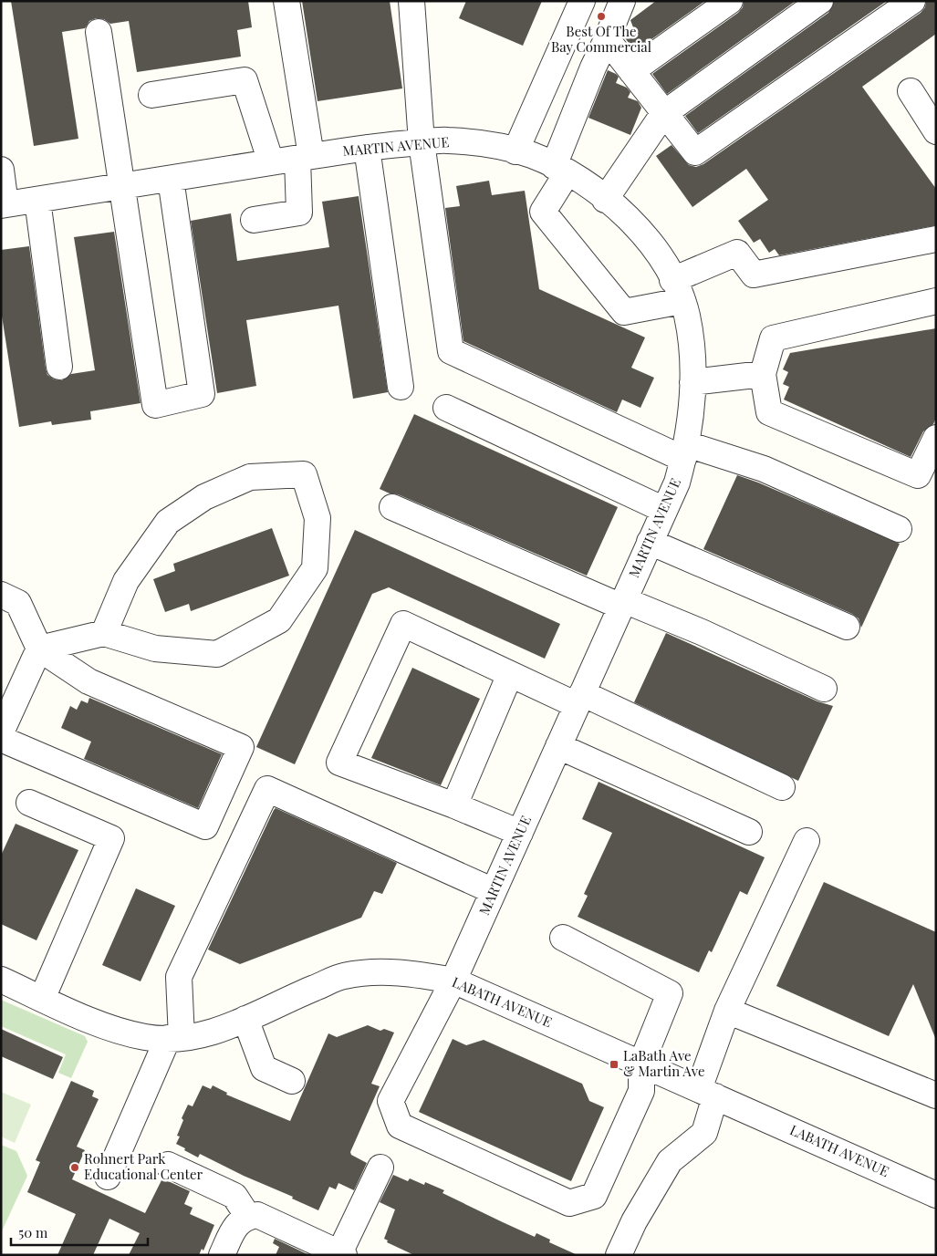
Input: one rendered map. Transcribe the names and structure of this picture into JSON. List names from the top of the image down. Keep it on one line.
{"streets":{"street":["MARTIN AVENUE","LABATH AVENUE"]},"crossings":[["MARTIN AVENUE","LABATH AVENUE"]],"places":{"other":["Best Of The Bay Commercial","Rohnert Park Educational Center"],"transit":["LaBath Ave & Martin Ave"]},"scale_bar":"50 m"}
